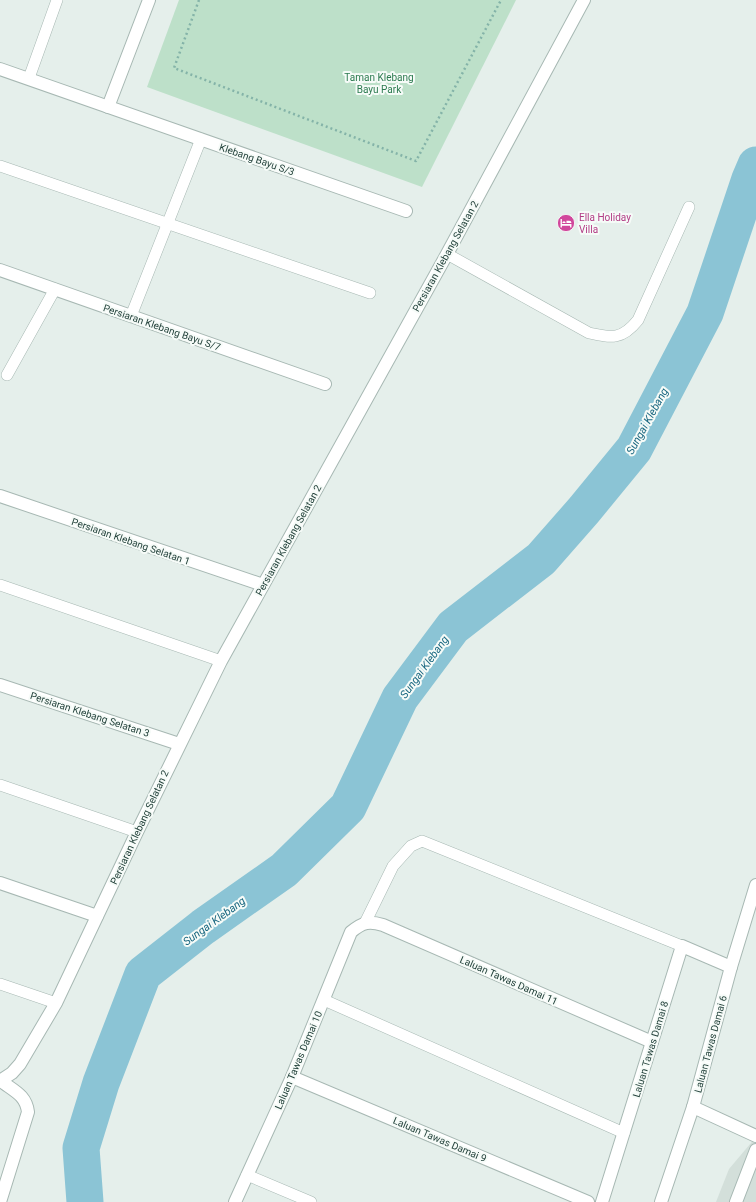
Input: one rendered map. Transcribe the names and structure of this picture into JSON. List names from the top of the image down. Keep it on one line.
{"streets":{"street":["Klebang Bayu S/3","Persiaran Klebang Selatan 2","Persiaran Klebang Bayu S/7","Persiaran Klebang Selatan 1","Persiaran Klebang Selatan 3","Laluan Tawas Damai 11","Laluan Tawas Damai 6","Laluan Tawas Damai 8","Laluan Tawas Damai 10","Laluan Tawas Damai 9"]},"crossings":[["Persiaran Klebang Selatan 2","Persiaran Klebang Selatan 1"],["Persiaran Klebang Selatan 2","Persiaran Klebang Selatan 3"],["Laluan Tawas Damai 11","Laluan Tawas Damai 8"],["Laluan Tawas Damai 11","Laluan Tawas Damai 10"],["Laluan Tawas Damai 10","Laluan Tawas Damai 9"]],"water":["Sungai Klebang"],"parks":["Taman Klebang Bayu Park"],"places":{"hotel":["Ella Holiday Villa"]}}
